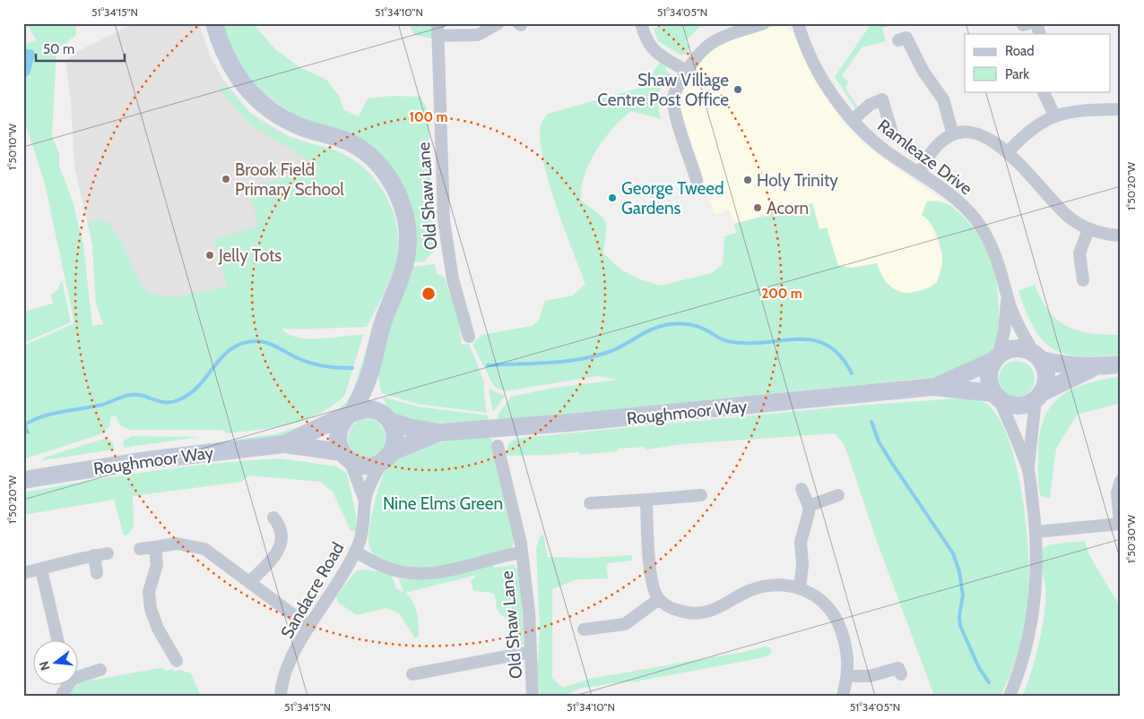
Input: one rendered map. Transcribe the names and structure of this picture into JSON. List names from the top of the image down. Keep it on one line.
{"streets":{"main road":["Roughmoor Way"],"street":["Ramleaze Drive","Old Shaw Lane","Sandacre Road"]},"crossings":[["Ramleaze Drive","Roughmoor Way"],["Old Shaw Lane","Sandacre Road"],["Roughmoor Way","Sandacre Road"]],"parks":["Nine Elms Green"],"places":["Shaw Village Centre Post Office","Brook Field Primary School","Holy Trinity","George Tweed Gardens","Acorn","Jelly Tots"],"legend":["Road","Park"],"scale_bar":"50 m","north":"left","coordinates":["51°34'15\"N","51°34'10\"N","51°34'05\"N","1°50'10\"W","1°50'20\"W","1°50'30\"W"],"rings":["100 m","200 m"]}
